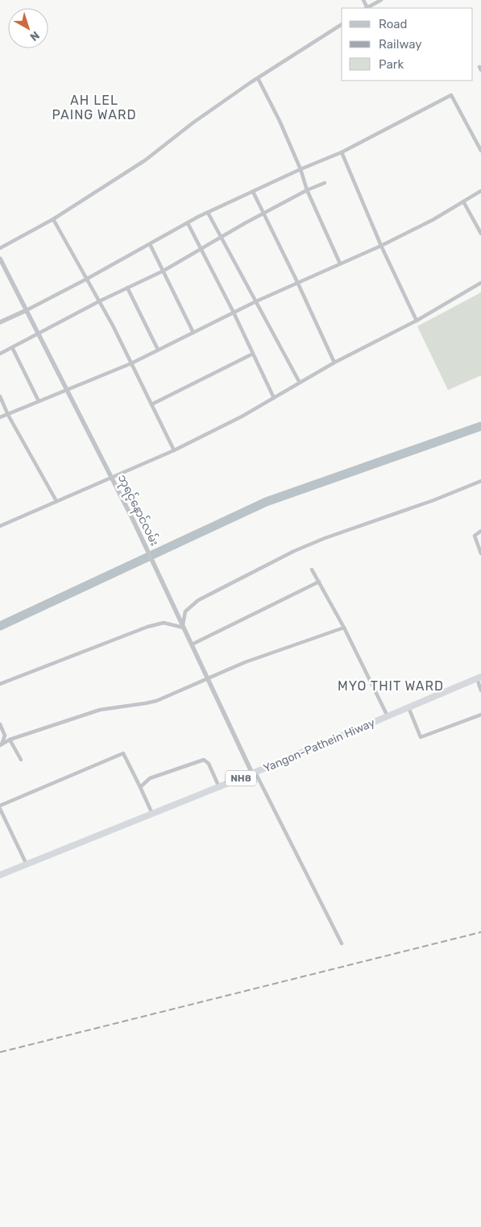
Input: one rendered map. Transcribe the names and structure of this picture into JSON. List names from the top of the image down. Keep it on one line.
{"streets":{"highway":["Yangon-Pathein Hiway","NH8"],"street":["ဘုရင့်နောင်လမ်း"]},"crossings":[["ဘုရင့်နောင်လမ်း","Yangon-Pathein Hiway"]],"districts":["AH LEL PAING WARD","MYO THIT WARD"],"legend":["Road","Railway","Park"],"north":"bottom right"}
